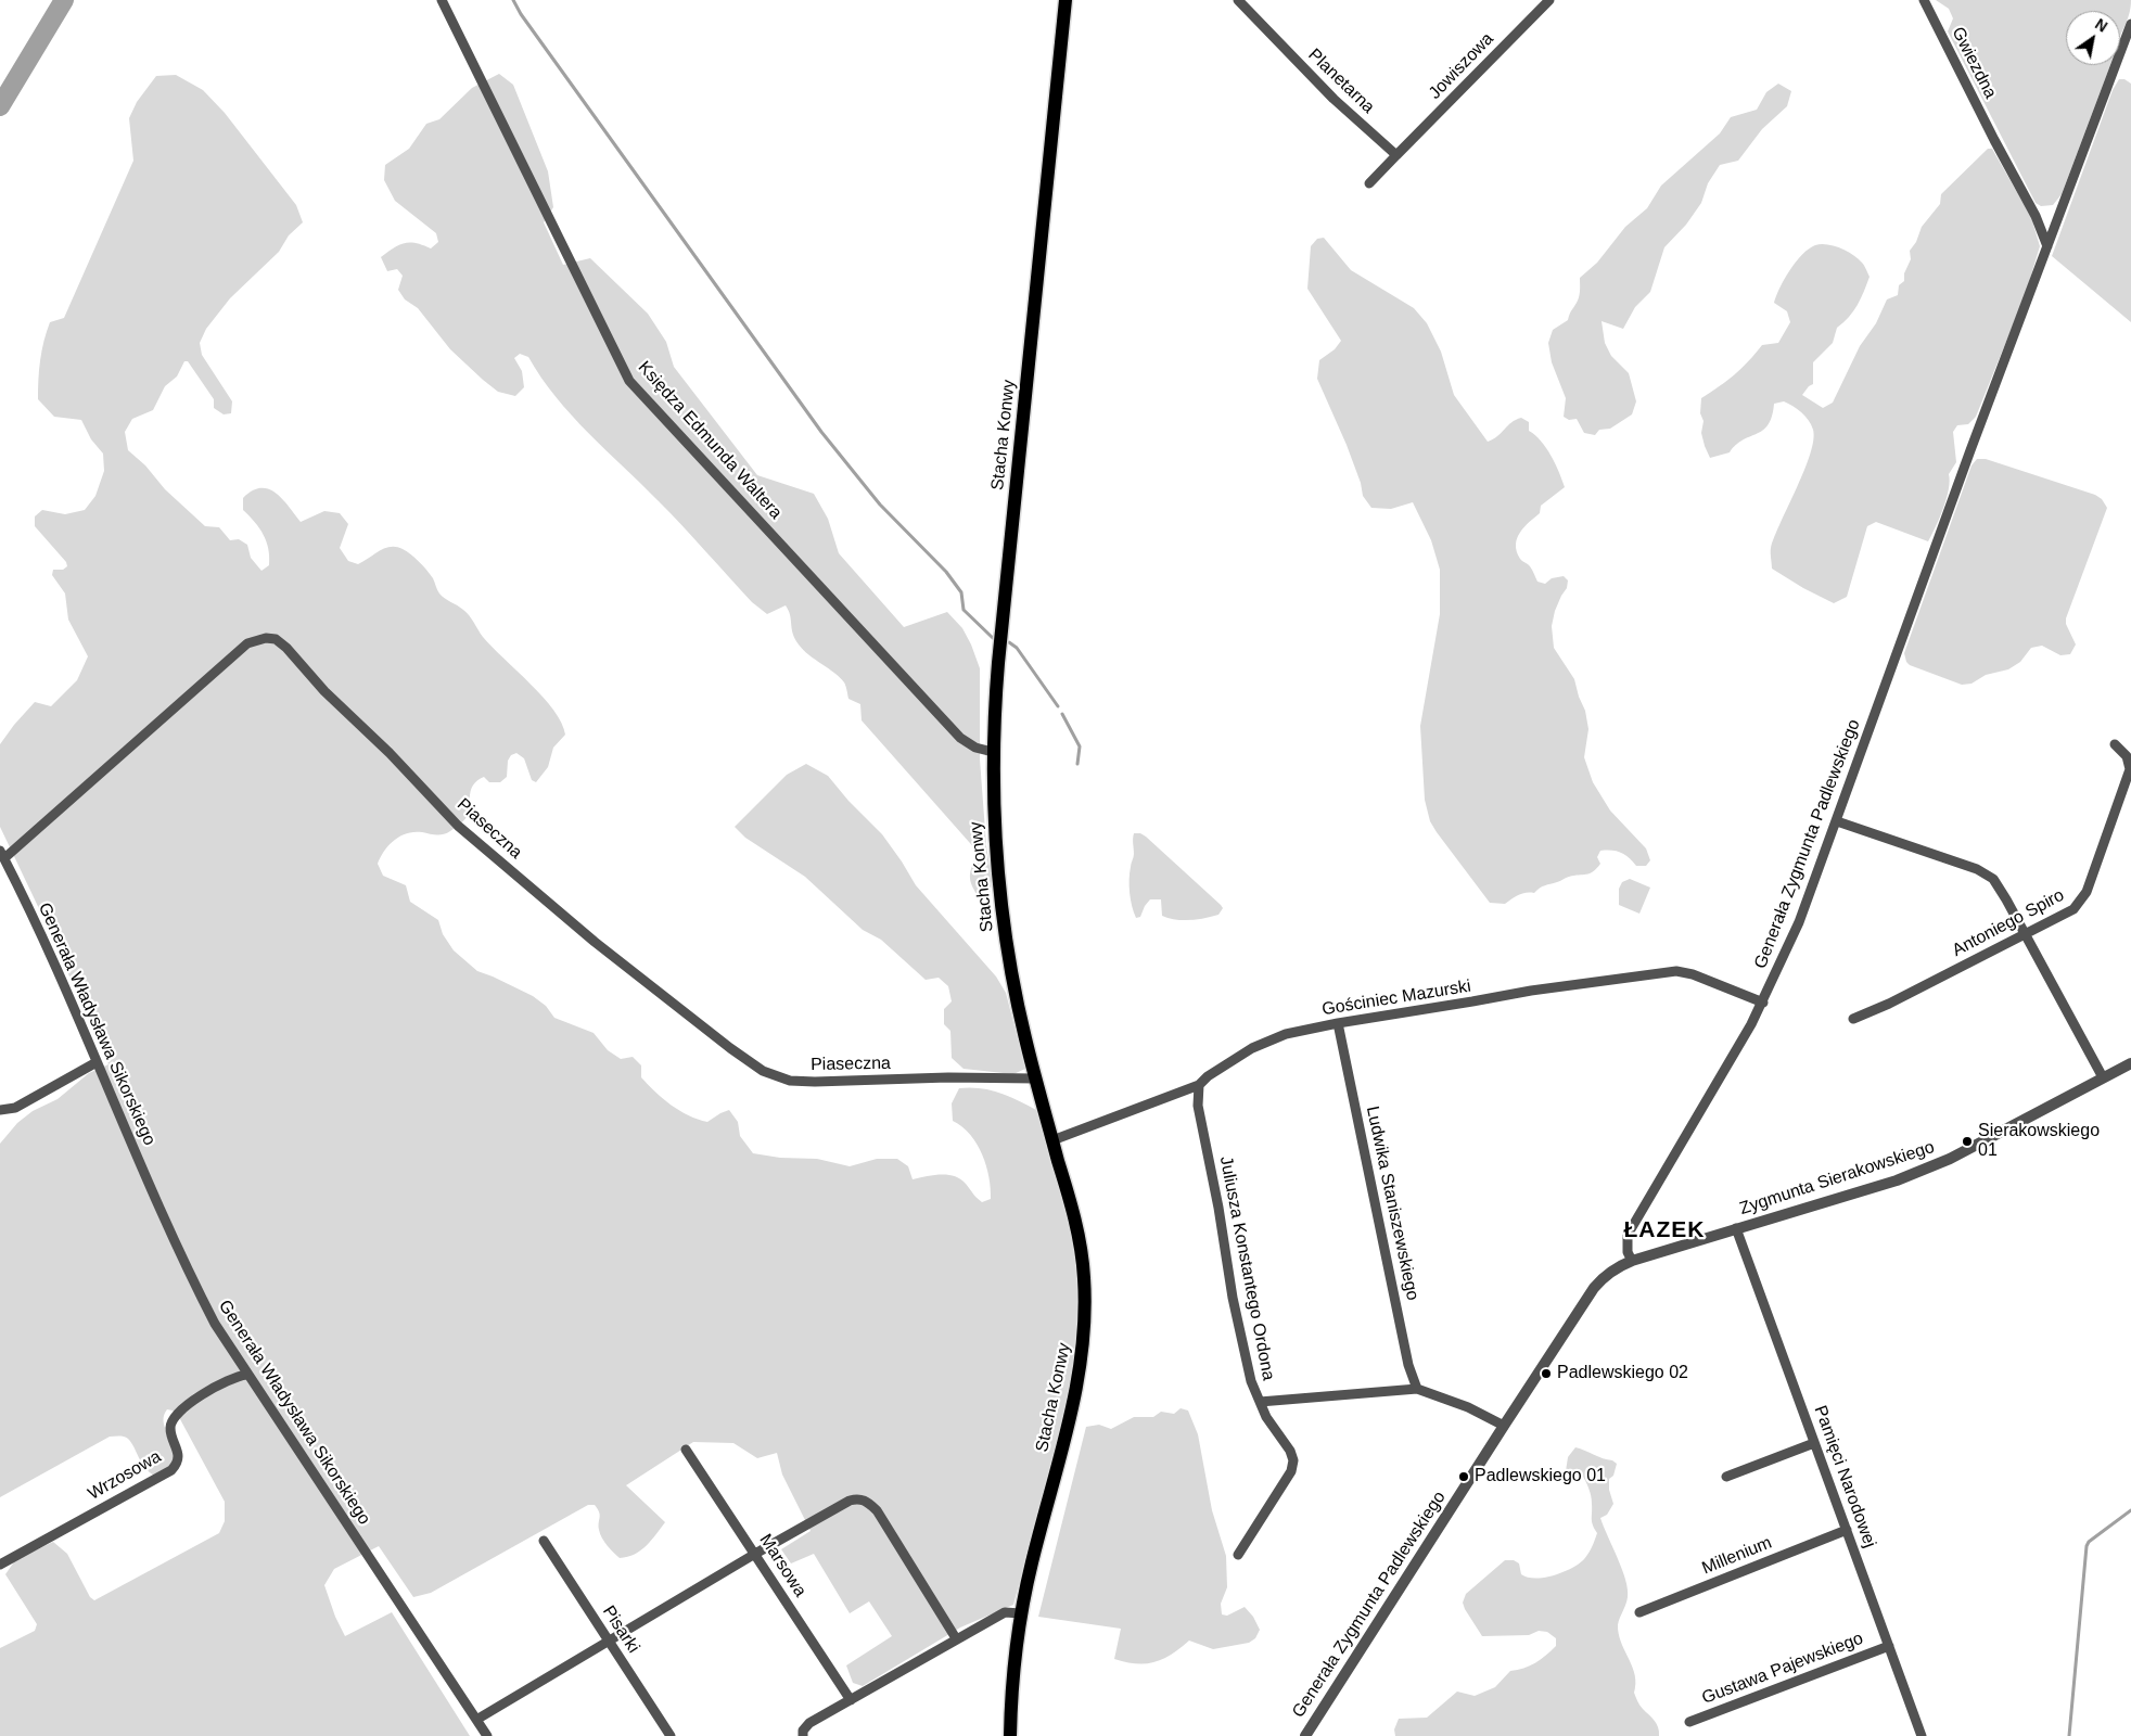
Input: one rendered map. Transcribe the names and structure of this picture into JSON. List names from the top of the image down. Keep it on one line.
{"streets":{"main road":["Stacha Konwy"],"street":["Gwiezdna","Jowiszowa","Planetarna","Księdza Edmunda Waltera","Piaseczna","Generała Zygmunta Padlewskiego","Antoniego Spiro","Gościniec Mazurski","Generała Władysława Sikorskiego","Zygmunta Sierakowskiego","Ludwika Staniszewskiego","Juliusza Konstantego Ordona","Wrzosowa","Pamięci Narodowej","Millenium","Marsowa","Pisarki","Gustawa Pajewskiego"]},"crossings":[["Gwiezdna","Generała Zygmunta Padlewskiego"],["Jowiszowa","Planetarna"],["Stacha Konwy","Księdza Edmunda Waltera"],["Stacha Konwy","Piaseczna"],["Stacha Konwy","Gościniec Mazurski"],["Piaseczna","Generała Władysława Sikorskiego"],["Generała Zygmunta Padlewskiego","Gościniec Mazurski"],["Generała Zygmunta Padlewskiego","Zygmunta Sierakowskiego"],["Generała Zygmunta Padlewskiego","Juliusza Konstantego Ordona"],["Gościniec Mazurski","Ludwika Staniszewskiego"],["Gościniec Mazurski","Juliusza Konstantego Ordona"],["Generała Władysława Sikorskiego","Wrzosowa"],["Zygmunta Sierakowskiego","Pamięci Narodowej"],["Ludwika Staniszewskiego","Juliusza Konstantego Ordona"],["Pamięci Narodowej","Millenium"],["Pamięci Narodowej","Gustawa Pajewskiego"]],"districts":["ŁAZEK"],"places":["Sierakowskiego 01","Padlewskiego 02","Padlewskiego 01"],"north":"top right"}
